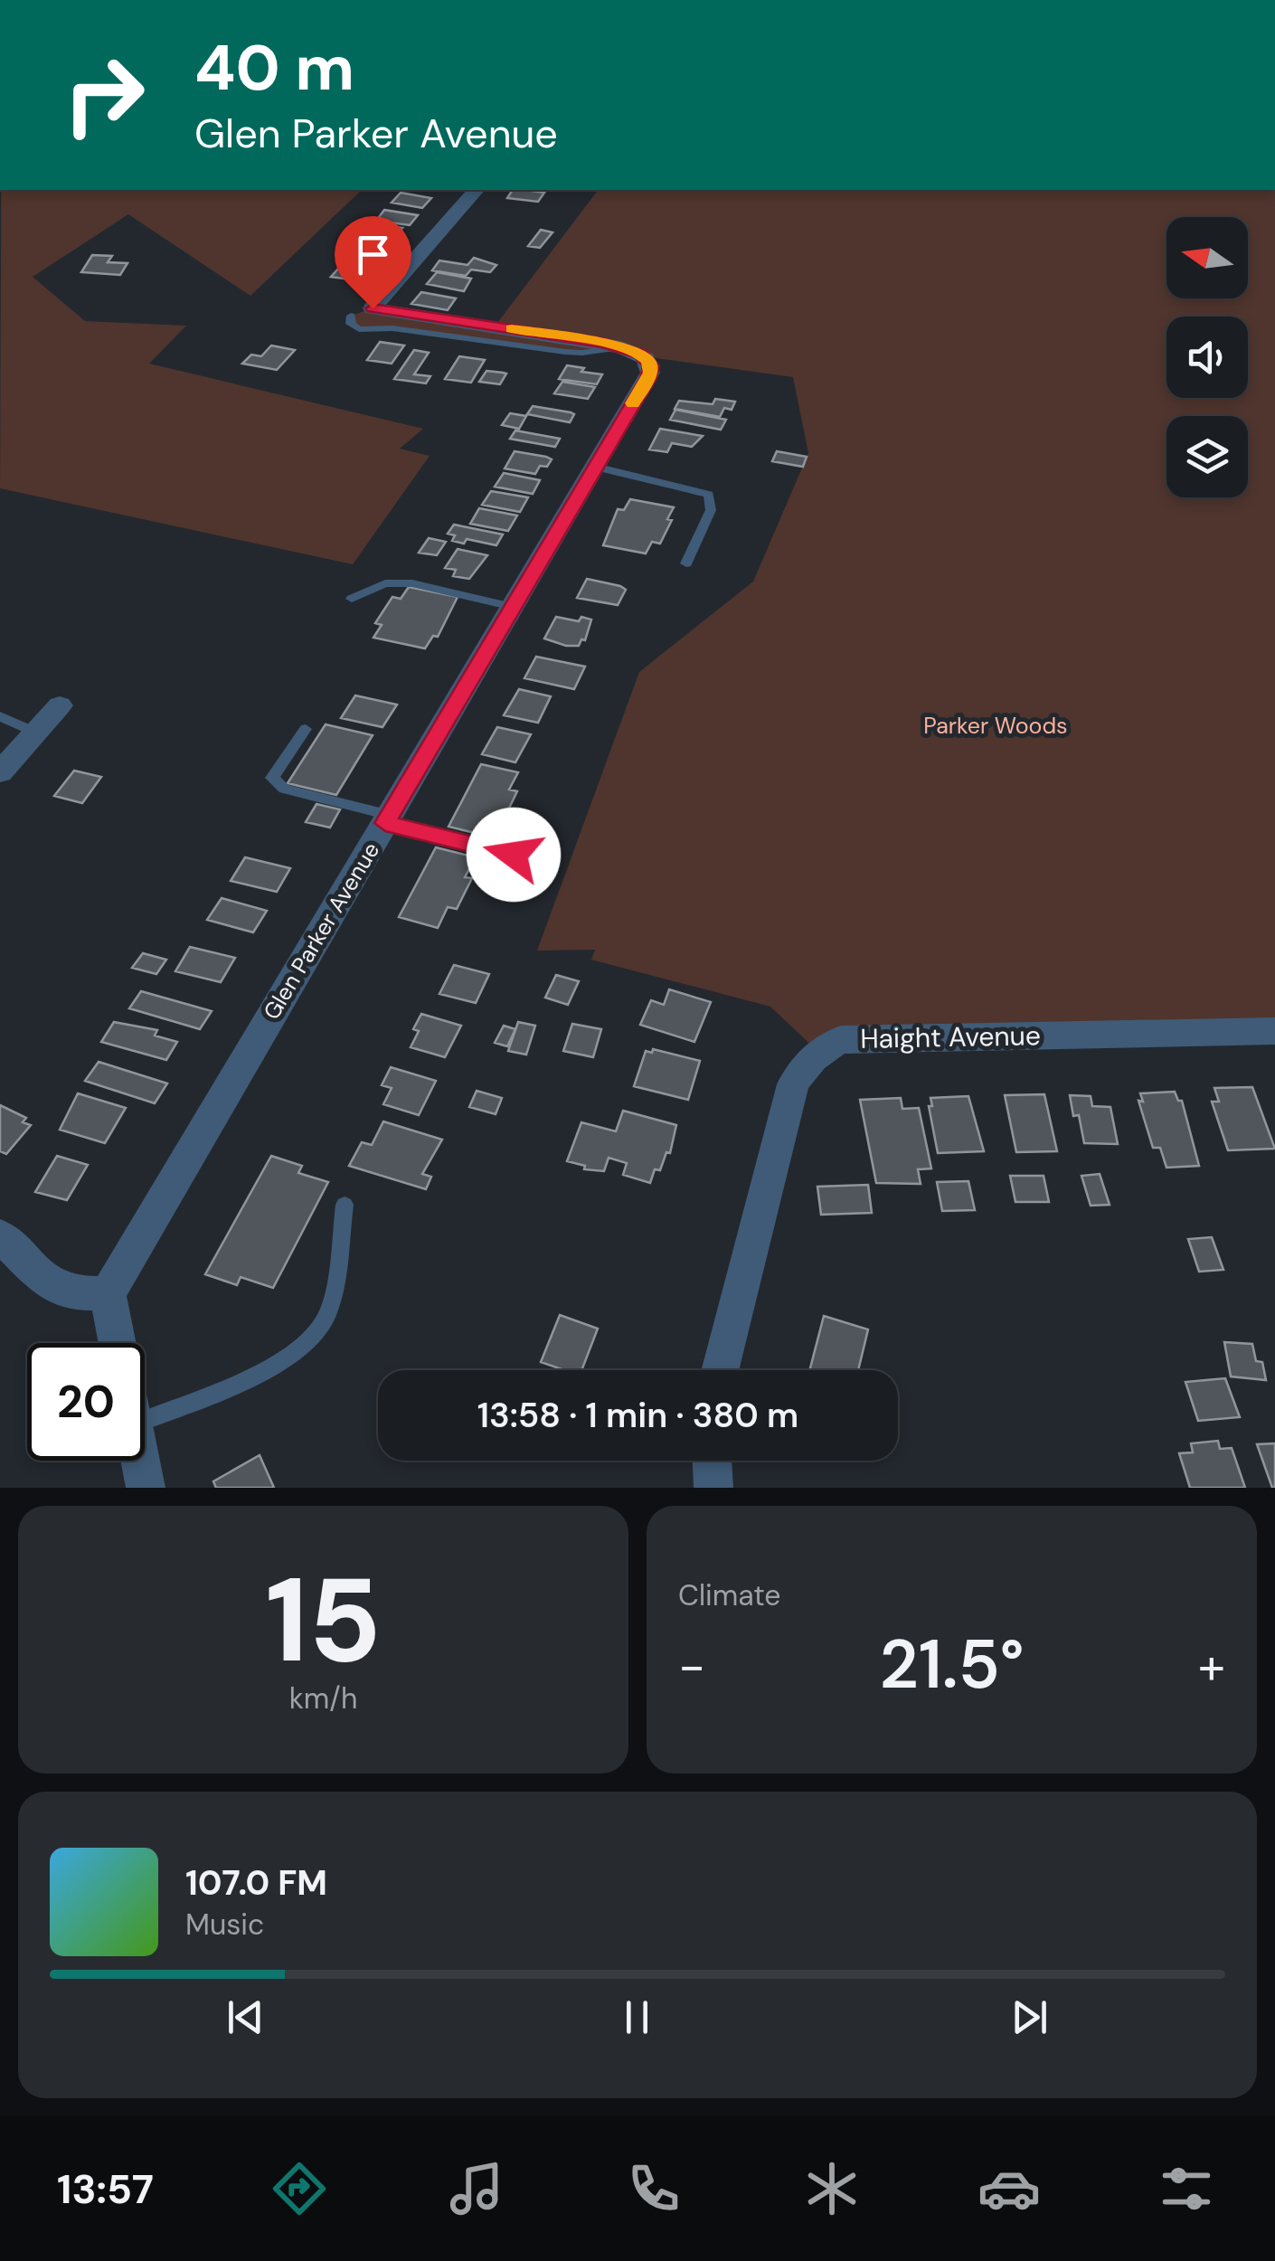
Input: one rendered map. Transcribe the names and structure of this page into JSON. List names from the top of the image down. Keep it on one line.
{"streets":{"street":["Glen Parker Avenue","Haight Avenue"]},"parks":["Parker Woods"],"north":"left","page":{"turn":["40 m","Glen Parker Avenue"],"limit":"20","trip":"13:58 · 1 min · 380 m","tile":[["15","km/h"],"Climate"],"heat":["−","21.5°","+"],"song":["107.0 FM","Music"],"tabs":"13:57"}}
